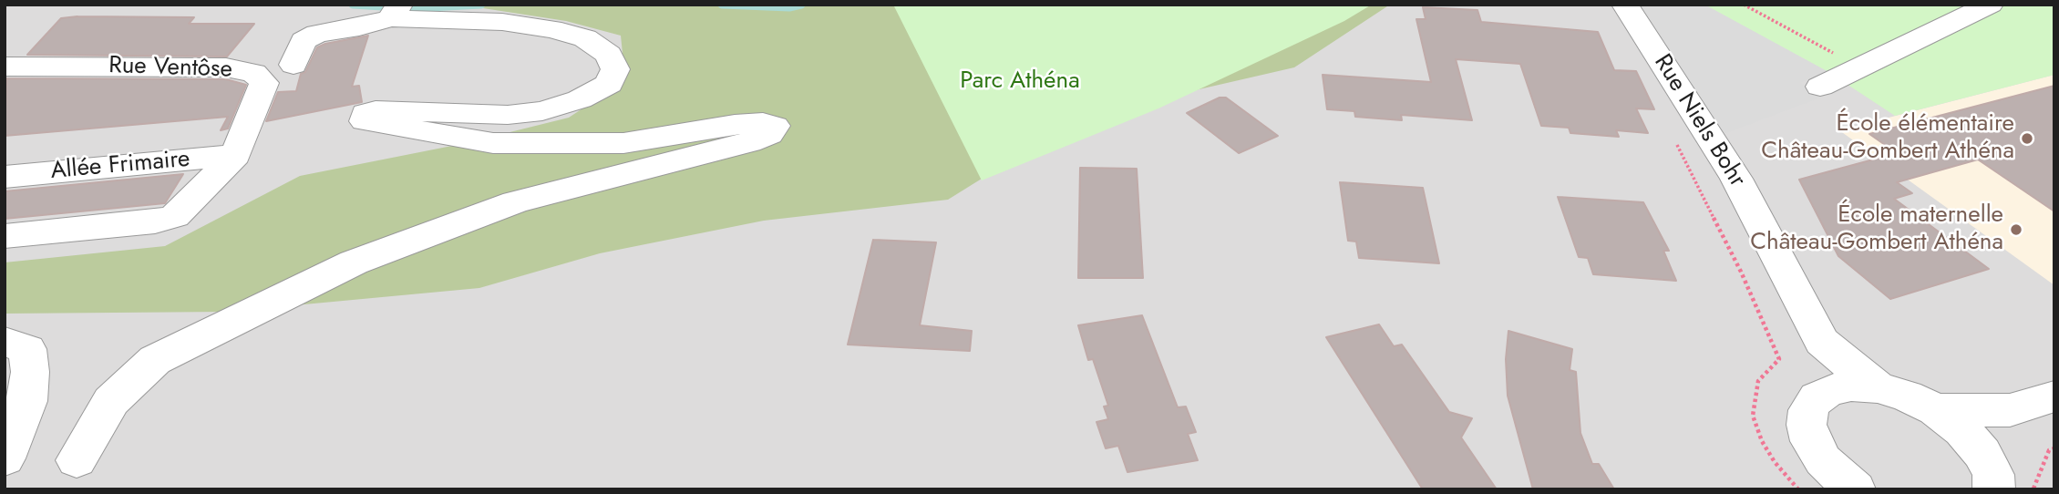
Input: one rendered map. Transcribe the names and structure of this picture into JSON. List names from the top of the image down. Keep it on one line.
{"streets":{"street":["Rue Ventôse","Rue Niels Bohr","Allée Frimaire"]},"crossings":[["Rue Ventôse","Allée Frimaire"]],"parks":["Parc Athéna"],"places":["École élémentaire Château-Gombert Athéna","École maternelle Château-Gombert Athéna"]}
